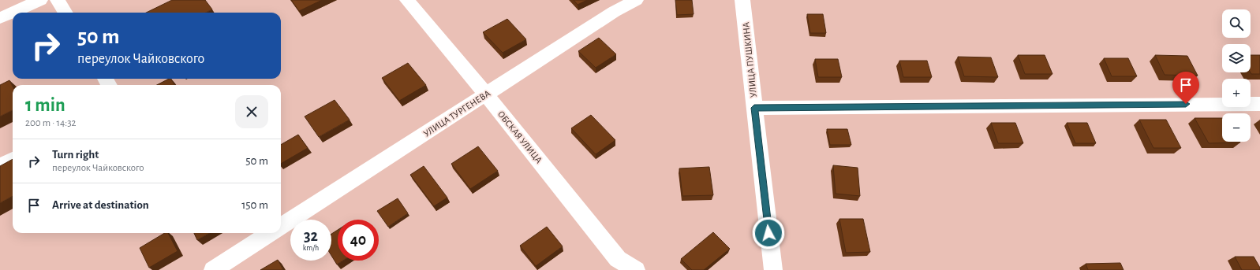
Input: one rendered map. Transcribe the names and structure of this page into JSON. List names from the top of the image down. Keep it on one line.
{"streets":{"street":["УЛИЦА ПУШКИНА","УЛИЦА ТУРГЕНЕВА","ОБСКАЯ УЛИЦА"]},"crossings":[["УЛИЦА ТУРГЕНЕВА","ОБСКАЯ УЛИЦА"]],"page":{"map_buttons":["+","−"],"turn":["50 m","переулок Чайковского"],"heading":["1 min","200 m · 14:32"],"list":[{"name":"Turn right","note":"переулок Чайковского","value":"50 m"},{"name":"Arrive at destination","value":"150 m"}],"speed":"32 km/h","limit":"40"}}
